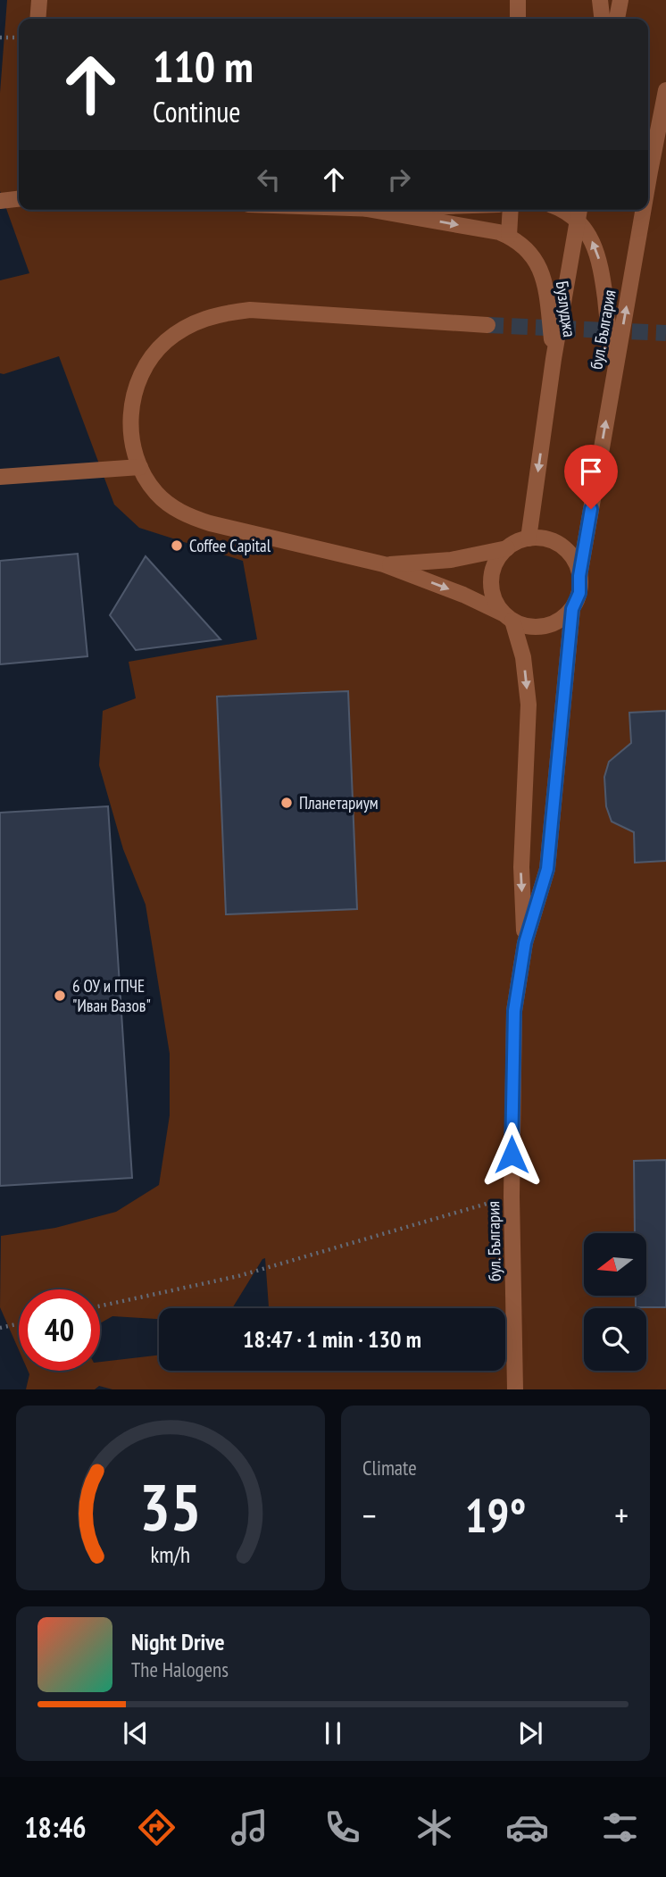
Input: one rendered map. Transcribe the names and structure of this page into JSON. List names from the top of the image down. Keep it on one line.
{"streets":{"street":["Бузлуджа","бул. България"]},"one_way":["Бузлуджа"],"places":["Coffee Capital","Планетариум","6 ОУ и ГПЧЕ \"Иван Вазов\""],"north":"left","page":{"turn":["110 m","Continue"],"limit":"40","trip":"18:47 · 1 min · 130 m","tile":"Climate","heat":["−","19°","+"],"song":["Night Drive","The Halogens"],"tabs":"18:46","gauge":["35","km/h"]}}
